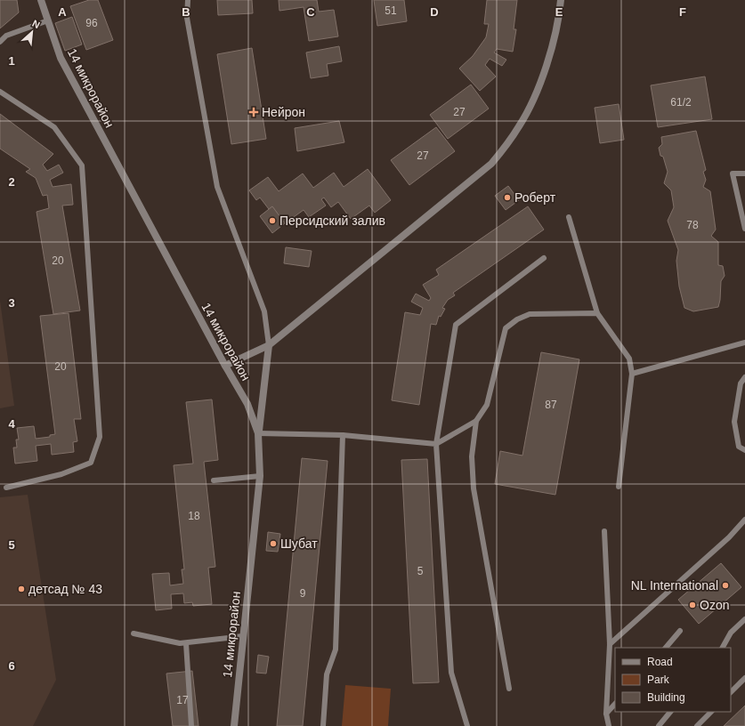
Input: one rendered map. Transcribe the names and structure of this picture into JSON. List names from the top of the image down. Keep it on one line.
{"streets":{"street":["14 микрорайон"]},"places":{"health":["Нейрон"],"other":["Роберт","Персидский залив","Шубат","NL International","детсад № 43","Ozon"]},"house_numbers":["51","96","61/2","27","27","78","20","20","87","18","5","9","17"],"legend":["Road","Park","Building"],"north":"top right","grid":{"columns":["A","B","C","D","E","F"],"rows":["1","2","3","4","5","6"]}}
